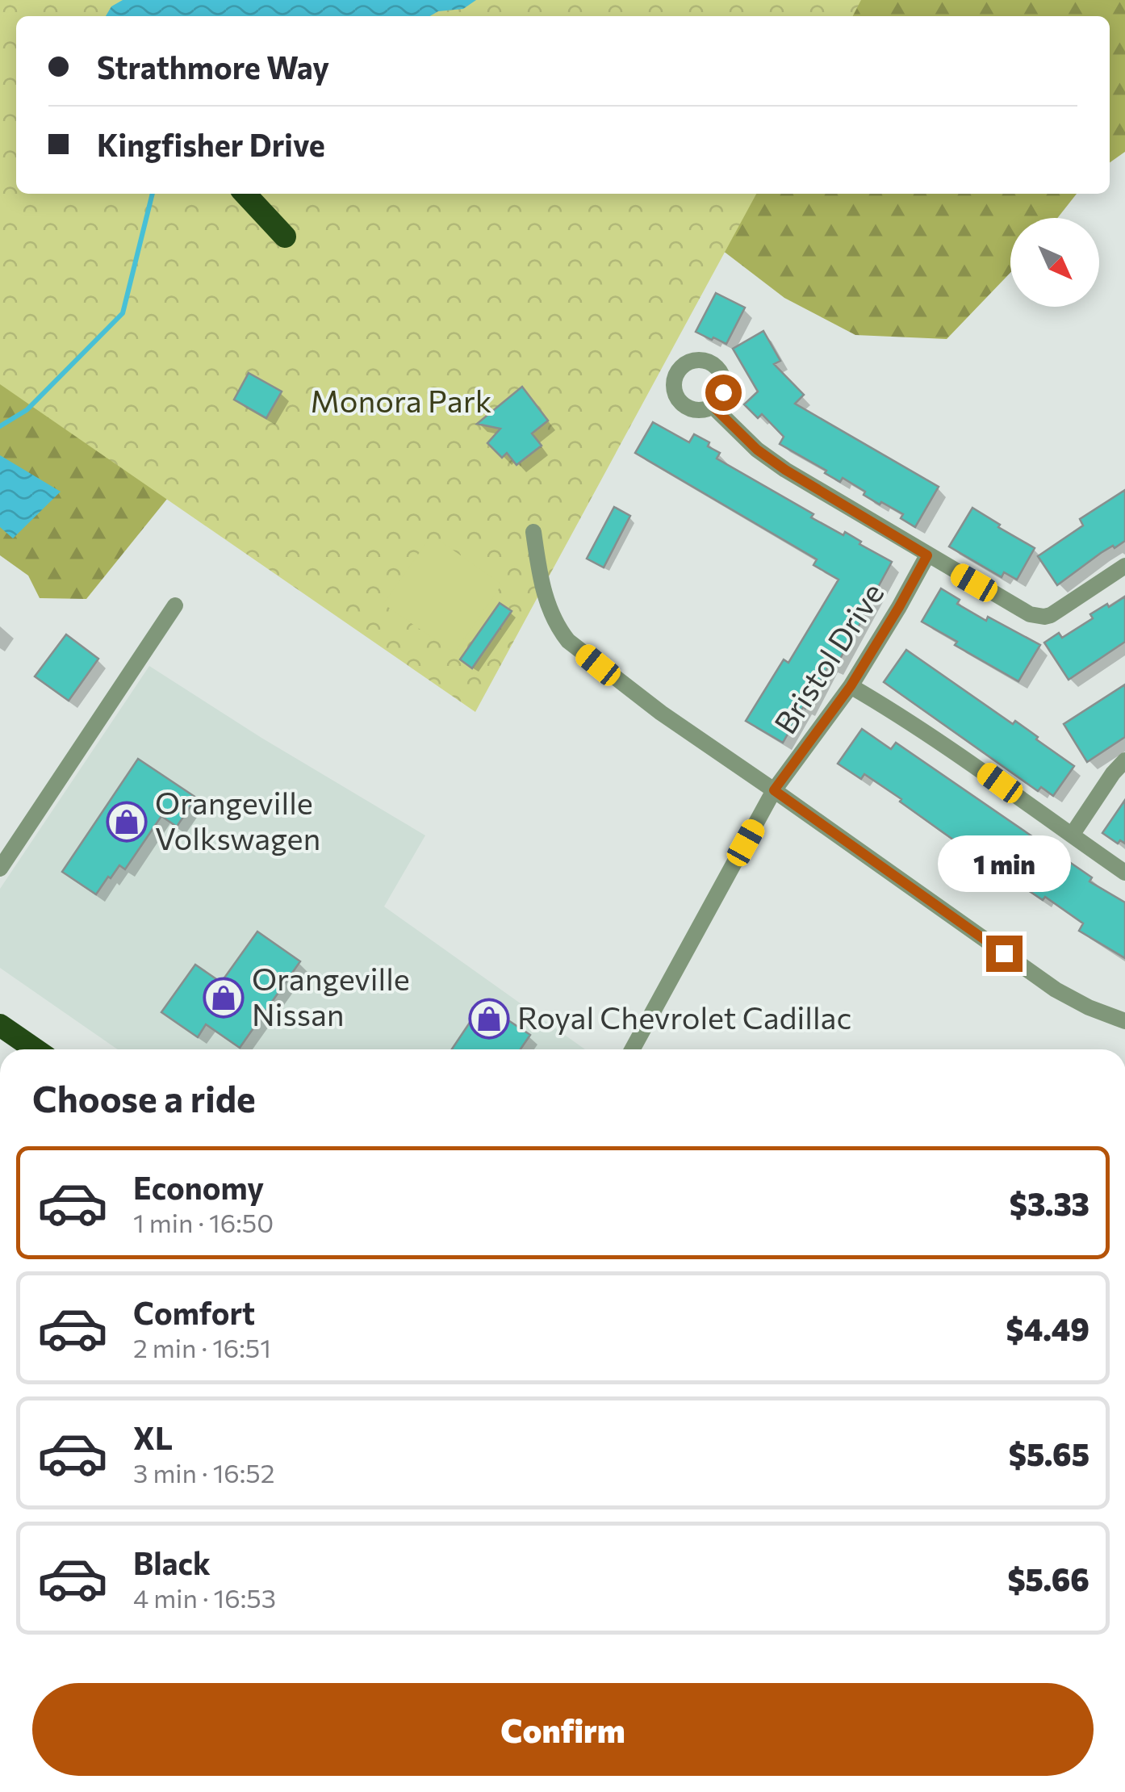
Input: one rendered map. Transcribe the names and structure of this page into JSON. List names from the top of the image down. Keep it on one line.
{"streets":{"street":["Bristol Drive"]},"parks":["Monora Park"],"places":{"shop":["Orangeville Volkswagen","Orangeville Nissan","Royal Chevrolet Cadillac"]},"north":"bottom right","page":{"banner":["Strathmore Way","Kingfisher Drive"],"bubble":"1 min","heading":"Choose a ride","list":[{"name":"Economy","note":"1 min · 16:50","value":"$3.33"},{"name":"Comfort","note":"2 min · 16:51","value":"$4.49"},{"name":"XL","note":"3 min · 16:52","value":"$5.65"},{"name":"Black","note":"4 min · 16:53","value":"$5.66"}],"buttons":"Confirm"}}
